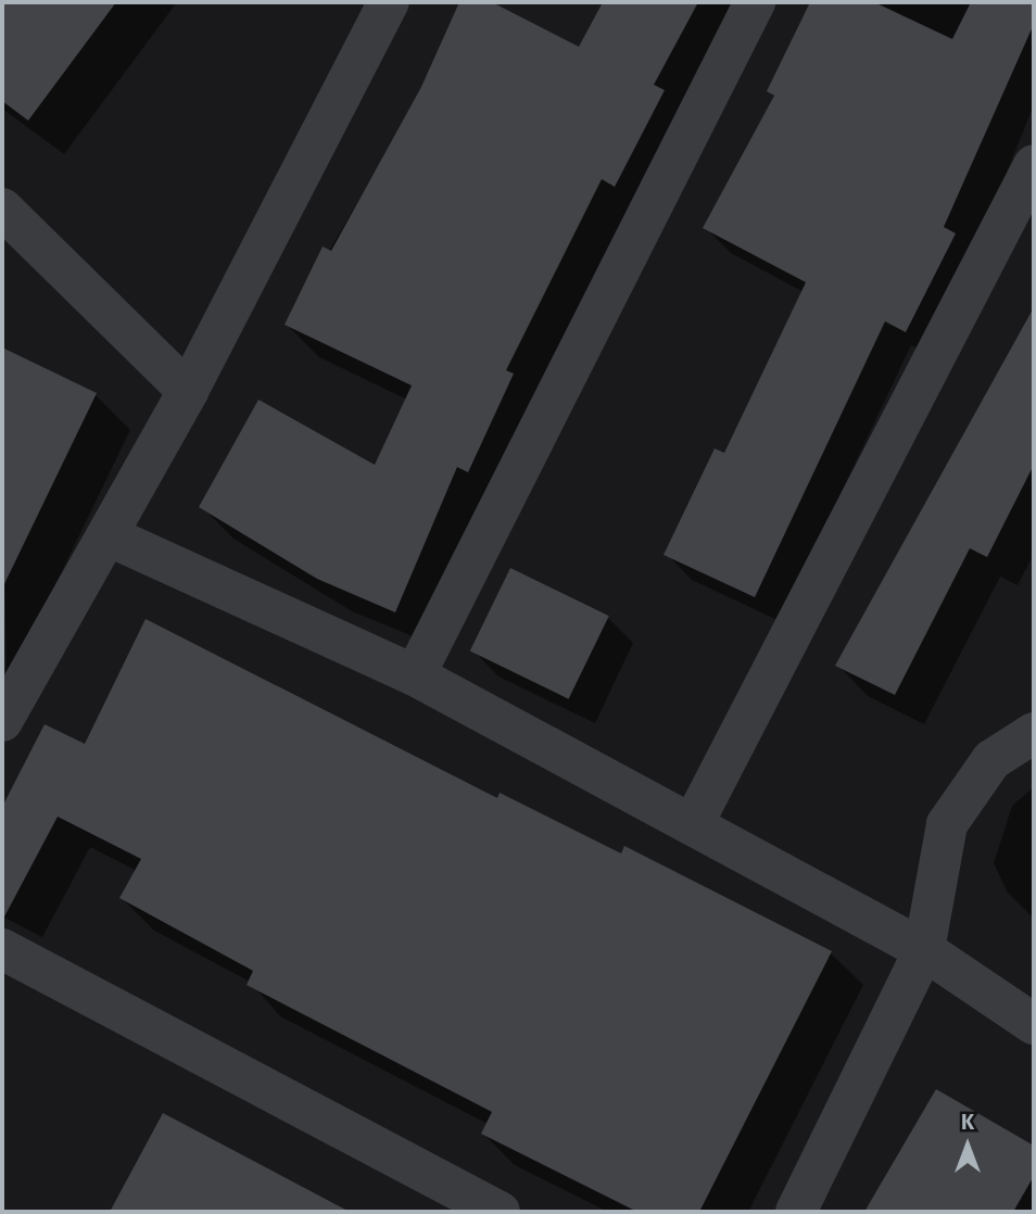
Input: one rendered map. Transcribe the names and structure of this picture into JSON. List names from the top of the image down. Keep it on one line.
{"north":"top"}
